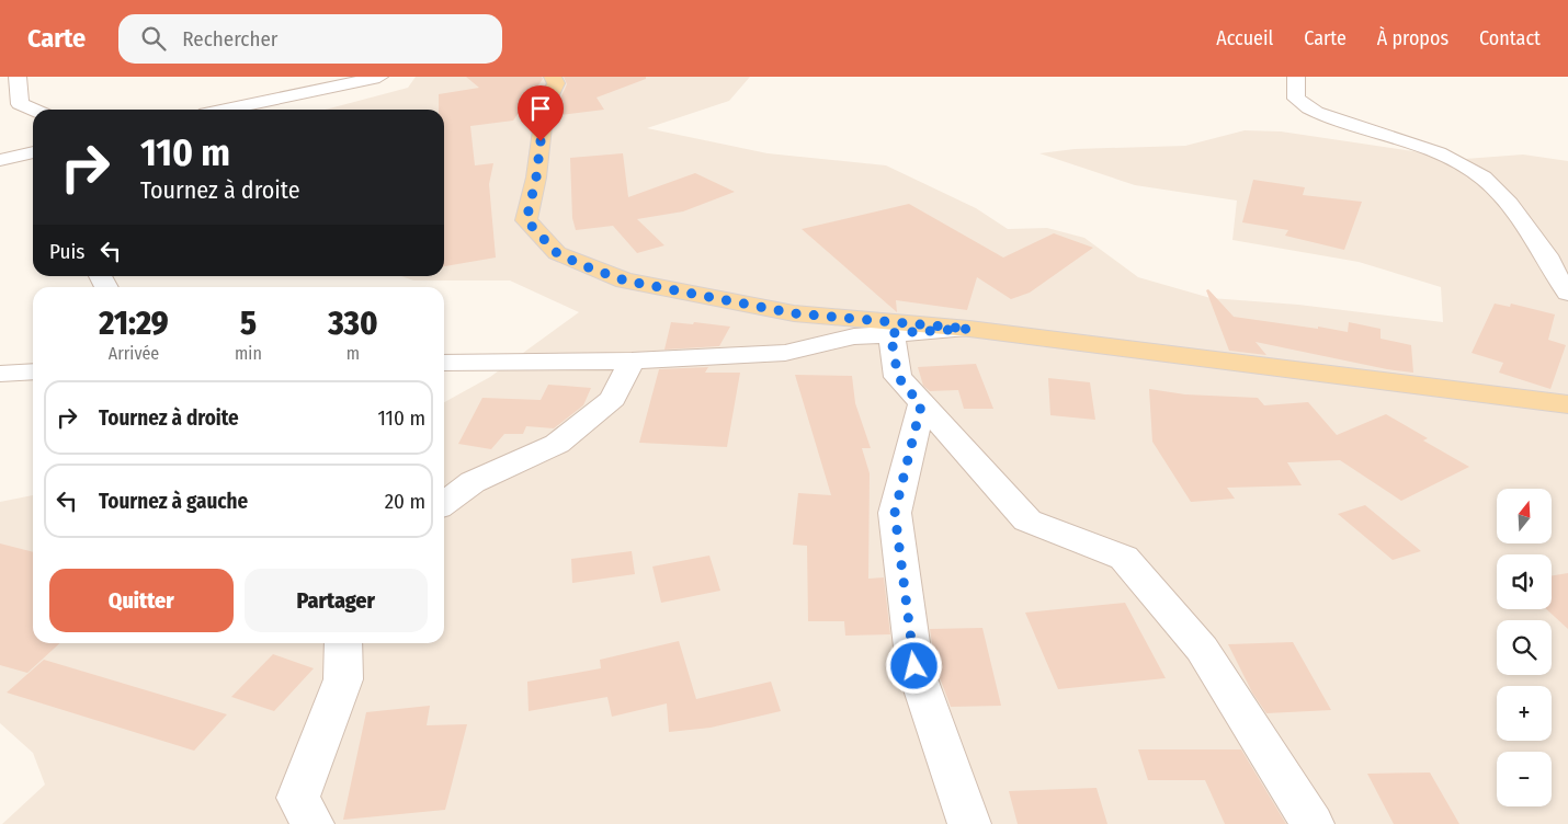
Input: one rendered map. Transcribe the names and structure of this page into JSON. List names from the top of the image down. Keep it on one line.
{"north":"top","page":{"header":"Carte","search":"Rechercher","nav":["Accueil","Carte","À propos","Contact"],"turn":["110 m","Tournez à droite"],"then":"Puis","eta":["21:29","Arrivée","5","min","330","m"],"list":[{"name":"Tournez à droite","value":"110 m"},{"name":"Tournez à gauche","value":"20 m"}],"map_buttons":["+","−"],"buttons":["Quitter","Partager"]}}
